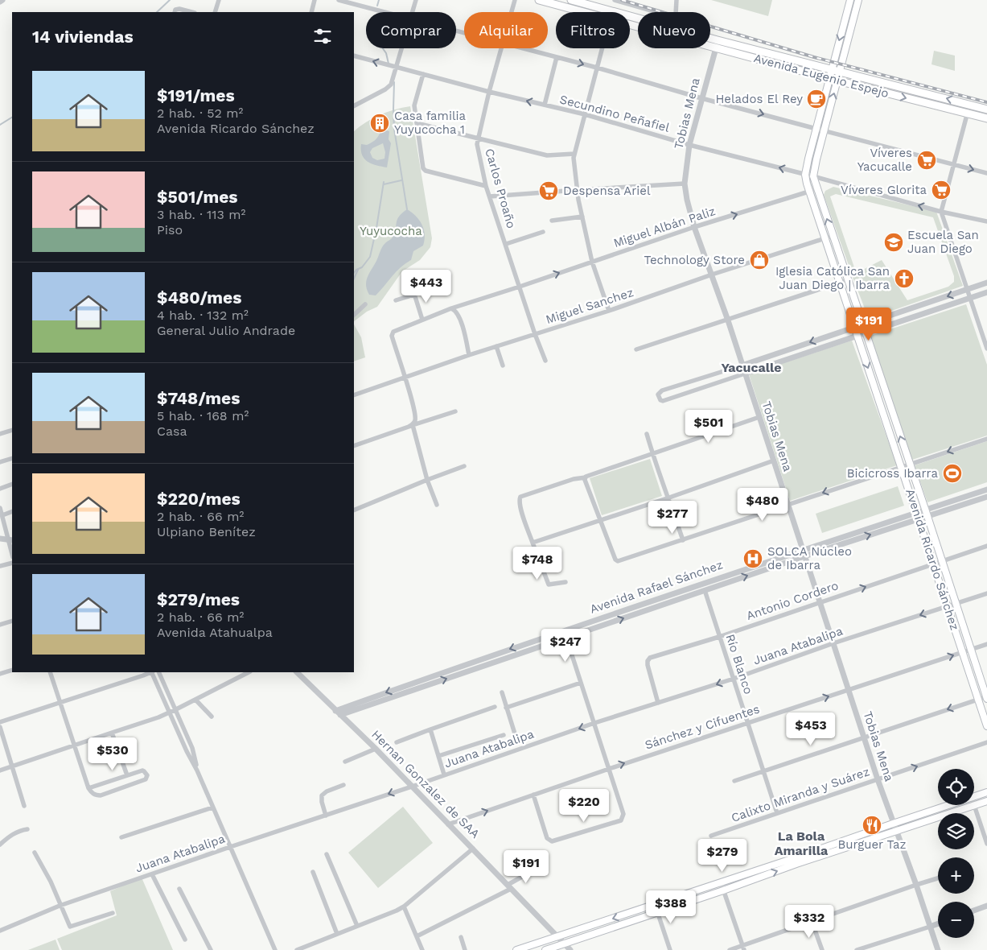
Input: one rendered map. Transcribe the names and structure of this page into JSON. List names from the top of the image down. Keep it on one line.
{"streets":{"main road":["Avenida Eugenio Espejo","Avenida Ricardo Sánchez"],"street":["Secundino Peñafiel","Tobias Mena","Carlos Proaño","Miguel Albán Paliz","Miguel Sanchez","Avenida Rafael Sánchez","Antonio Cordero","Juana Atabalipa","Río Blanco","Sánchez y Cifuentes","Hernan Gonzalez de SAA","Calixto Miranda y Suárez"]},"crossings":[["Avenida Eugenio Espejo","Tobias Mena"],["Avenida Eugenio Espejo","Avenida Ricardo Sánchez"],["Secundino Peñafiel","Tobias Mena"],["Secundino Peñafiel","Carlos Proaño"],["Secundino Peñafiel","Avenida Ricardo Sánchez"],["Tobias Mena","Miguel Albán Paliz"],["Tobias Mena","Miguel Sanchez"],["Tobias Mena","Avenida Rafael Sánchez"],["Tobias Mena","Antonio Cordero"],["Tobias Mena","Juana Atabalipa"],["Tobias Mena","Sánchez y Cifuentes"],["Tobias Mena","Calixto Miranda y Suárez"],["Carlos Proaño","Miguel Albán Paliz"],["Carlos Proaño","Miguel Sanchez"],["Miguel Albán Paliz","Miguel Sanchez"],["Miguel Albán Paliz","Avenida Ricardo Sánchez"],["Miguel Sanchez","Avenida Ricardo Sánchez"],["Avenida Ricardo Sánchez","Avenida Rafael Sánchez"],["Avenida Ricardo Sánchez","Antonio Cordero"],["Avenida Ricardo Sánchez","Juana Atabalipa"],["Avenida Ricardo Sánchez","Sánchez y Cifuentes"],["Avenida Rafael Sánchez","Río Blanco"],["Avenida Rafael Sánchez","Hernan Gonzalez de SAA"],["Antonio Cordero","Juana Atabalipa"],["Antonio Cordero","Río Blanco"],["Juana Atabalipa","Río Blanco"],["Juana Atabalipa","Hernan Gonzalez de SAA"],["Río Blanco","Sánchez y Cifuentes"],["Río Blanco","Calixto Miranda y Suárez"],["Sánchez y Cifuentes","Hernan Gonzalez de SAA"]],"one_way":["Secundino Peñafiel","Miguel Albán Paliz","Juana Atabalipa","Sánchez y Cifuentes","Calixto Miranda y Suárez"],"districts":["Yacucalle","La Bola Amarilla"],"parks":["Yuyucocha"],"places":{"cafe":["Helados El Rey"],"building":["Casa familia Yuyucocha 1"],"supermarket":["Víveres Yacucalle","Víveres Glorita","Despensa Ariel"],"school or university":["Escuela San Juan Diego"],"shop":["Technology Store"],"church":["Iglesia Católica San Juan Diego | Ibarra"],"sports":["Bicicross Ibarra"],"hospital":["SOLCA Núcleo de Ibarra"],"restaurant":["Burguer Taz"]},"page":{"chip":["Comprar","Alquilar","Filtros","Nuevo"],"heading":"14 viviendas","list":[{"name":"$191/mes","note":"2 hab. · 52 m² · Avenida Ricardo Sánchez"},{"name":"$501/mes","note":"3 hab. · 113 m² · Piso"},{"name":"$480/mes","note":"4 hab. · 132 m² · General Julio Andrade"},{"name":"$748/mes","note":"5 hab. · 168 m² · Casa"},{"name":"$220/mes","note":"2 hab. · 66 m² · Ulpiano Benítez"},{"name":"$279/mes","note":"2 hab. · 66 m² · Avenida Atahualpa"}],"price":["$443","$191","$501","$480","$277","$748","$247","$453","$530","$220","$279","$191","$388","$332"],"map_buttons":["+","−"]}}
